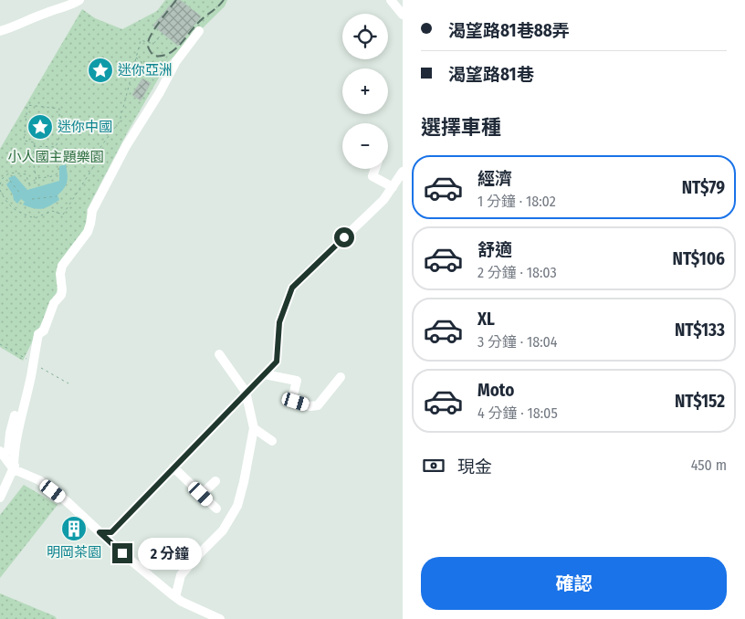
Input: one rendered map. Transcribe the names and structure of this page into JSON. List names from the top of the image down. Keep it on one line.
{"parks":["小人國主題樂園"],"places":{"place":["迷你亞洲","迷你中國"],"building":["明岡茶園"]},"page":{"banner":["渴望路81巷88弄","渴望路81巷"],"map_buttons":["+","−"],"heading":"選擇車種","list":[{"name":"經濟","note":"1 分鐘 · 18:02","value":"NT$79"},{"name":"舒適","note":"2 分鐘 · 18:03","value":"NT$106"},{"name":"XL","note":"3 分鐘 · 18:04","value":"NT$133"},{"name":"Moto","note":"4 分鐘 · 18:05","value":"NT$152"}],"pay":["現金","450 m"],"bubble":"2 分鐘","buttons":"確認"}}
